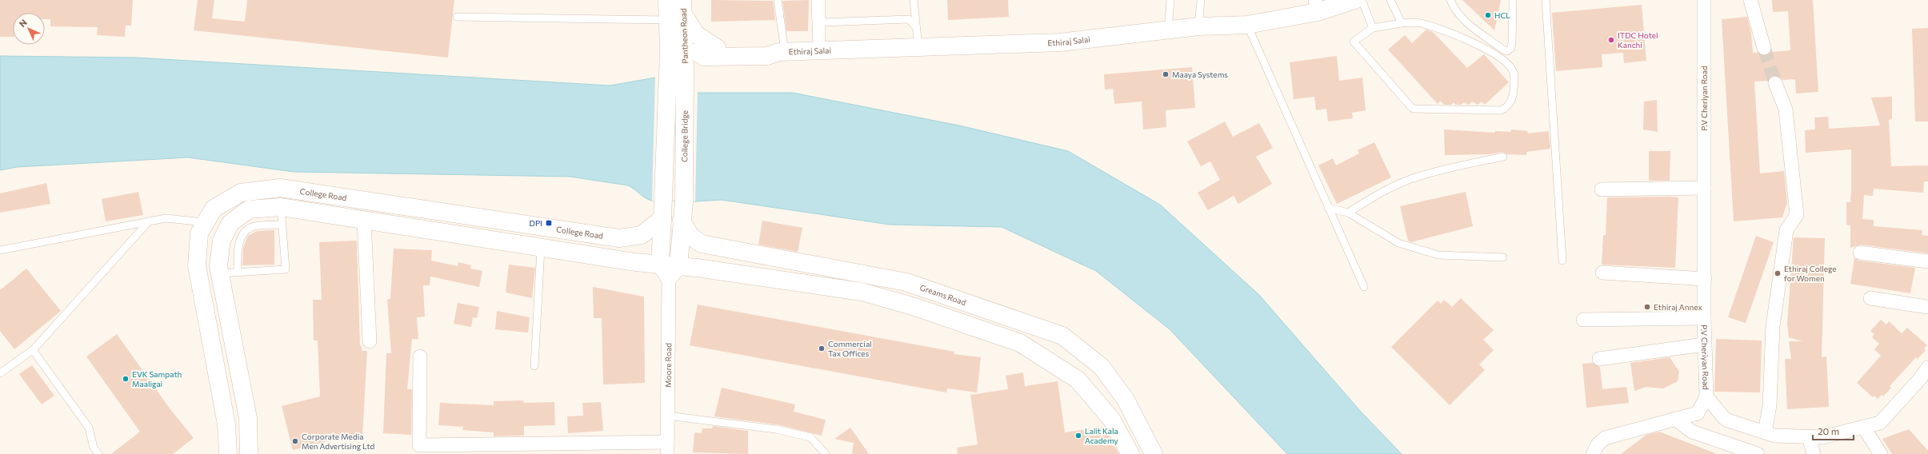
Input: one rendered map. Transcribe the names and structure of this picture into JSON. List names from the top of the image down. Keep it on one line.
{"streets":{"main road":["Pantheon Road","Ethiraj Salai","College Bridge","College Road","Greams Road"],"street":["P.V Cheriyan Road","Moore Road"]},"crossings":[["Pantheon Road","Ethiraj Salai"],["Pantheon Road","College Bridge"],["College Bridge","Greams Road"],["College Bridge","Moore Road"]],"places":{"other":["HCL","ITDC Hotel Kanchi","Maaya Systems","Ethiraj College for Women","Ethiraj Annex","Commercial Tax Offices","EVK Sampath Maaligai","Lalit Kala Academy","Corporate Media Men Advertising Ltd"],"transit":["DPI"]},"scale_bar":"20 m","north":"top left"}
